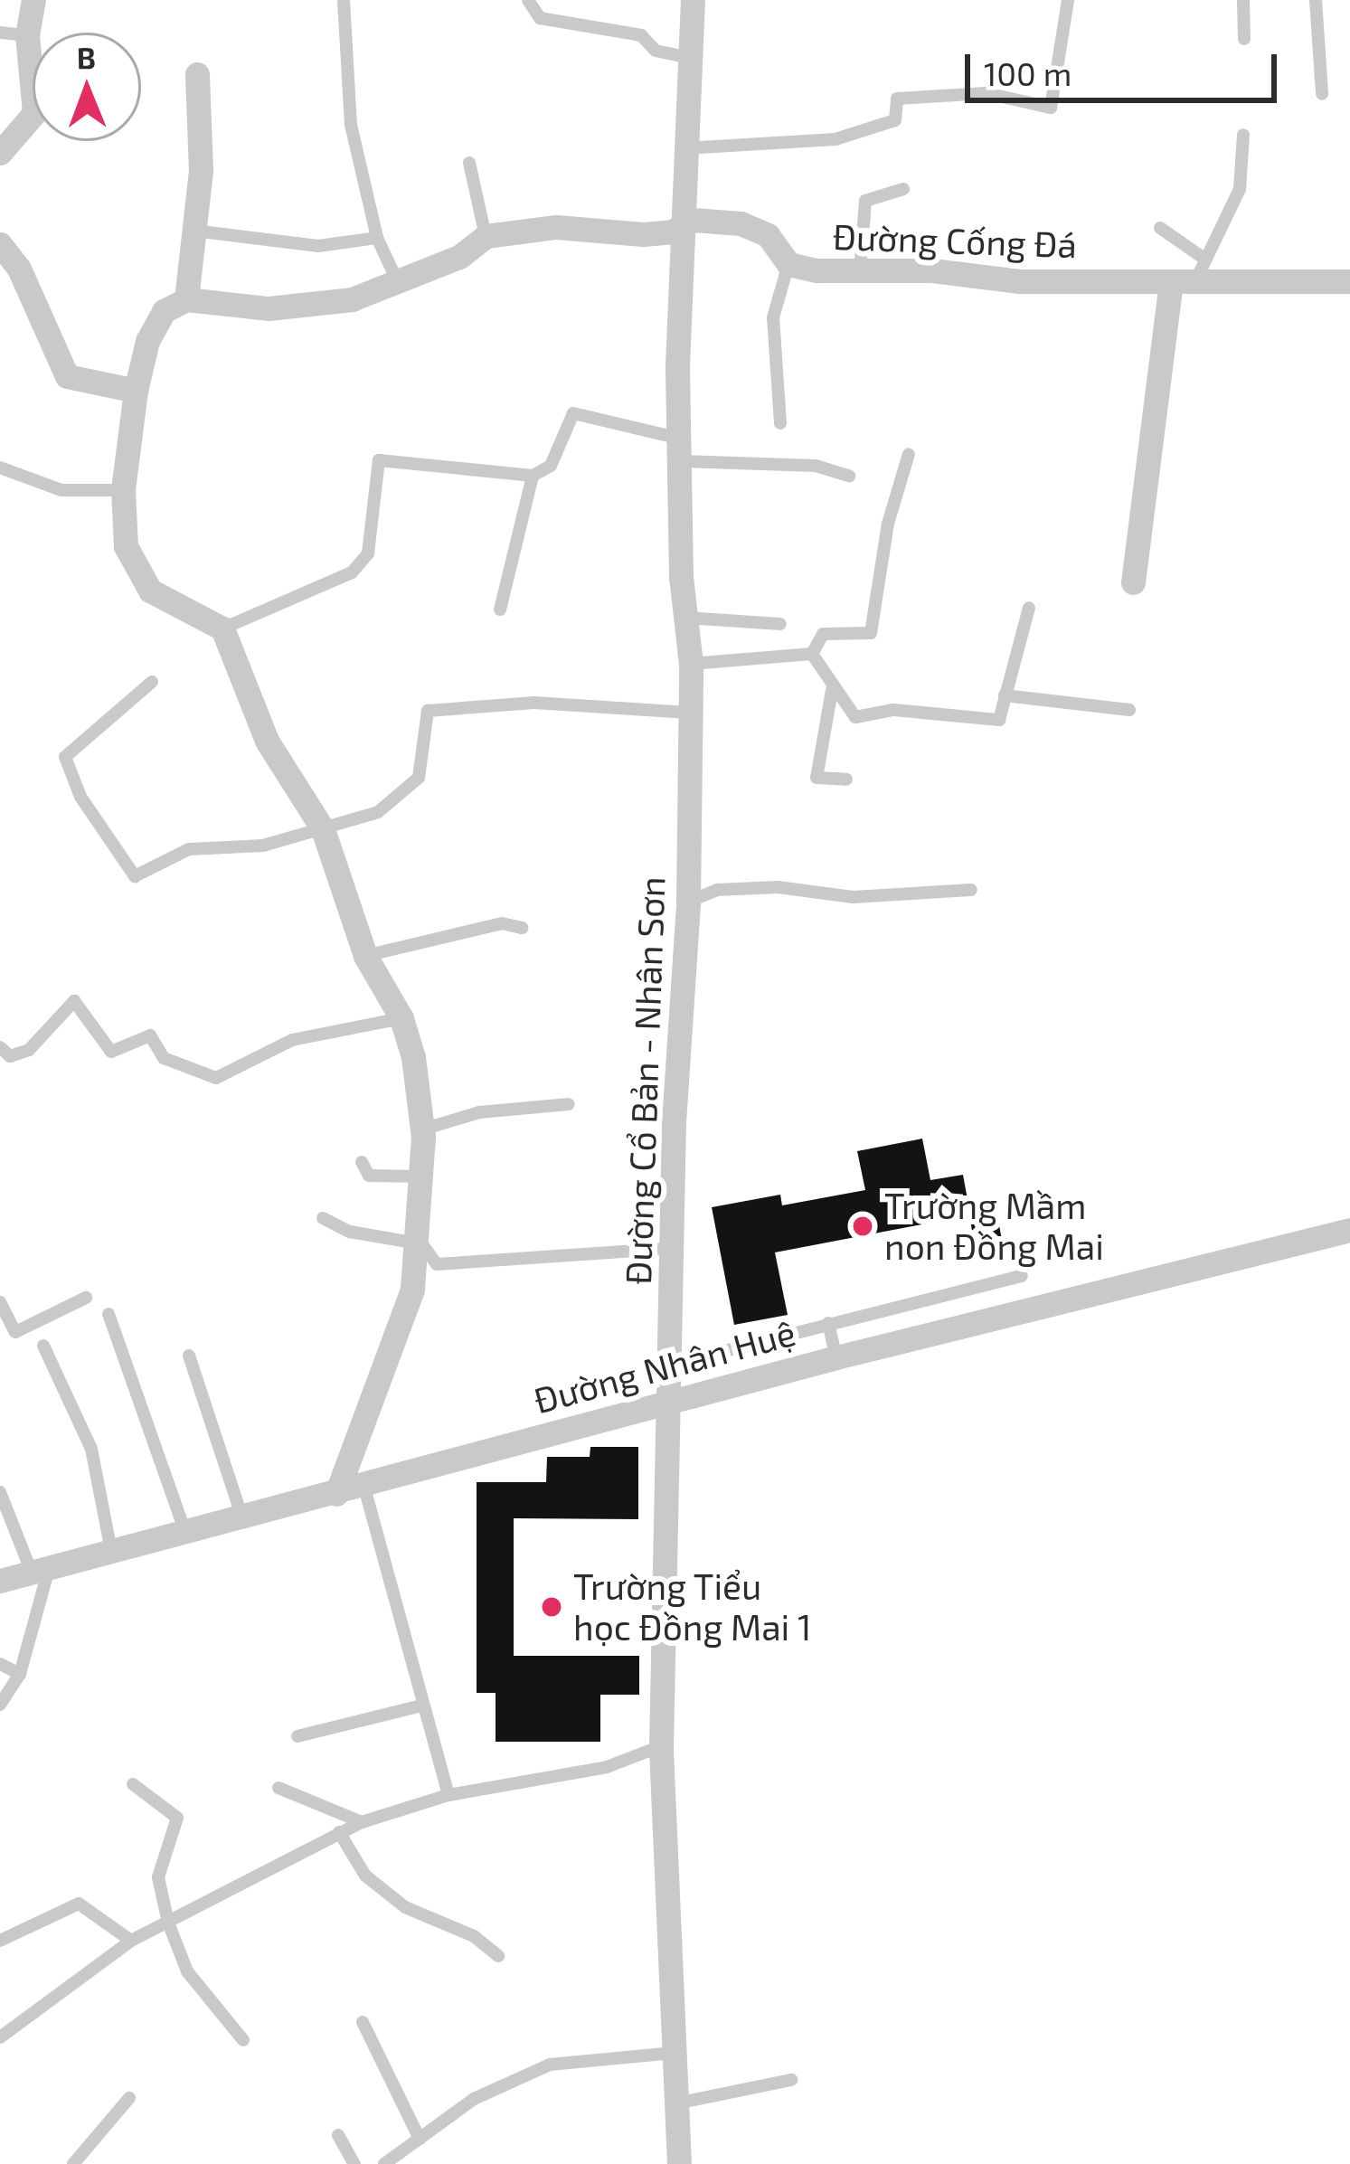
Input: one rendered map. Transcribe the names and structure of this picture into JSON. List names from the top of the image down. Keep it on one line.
{"streets":{"street":["Đường Cống Đá","Đường Cổ Bản - Nhân Sơn","Đường Nhân Huệ"]},"crossings":[["Đường Cống Đá","Đường Cổ Bản - Nhân Sơn"],["Đường Cổ Bản - Nhân Sơn","Đường Nhân Huệ"]],"places":["Trường Mầm non Đồng Mai","Trường Tiểu học Đồng Mai 1"],"scale_bar":"100 m","north":"top"}
